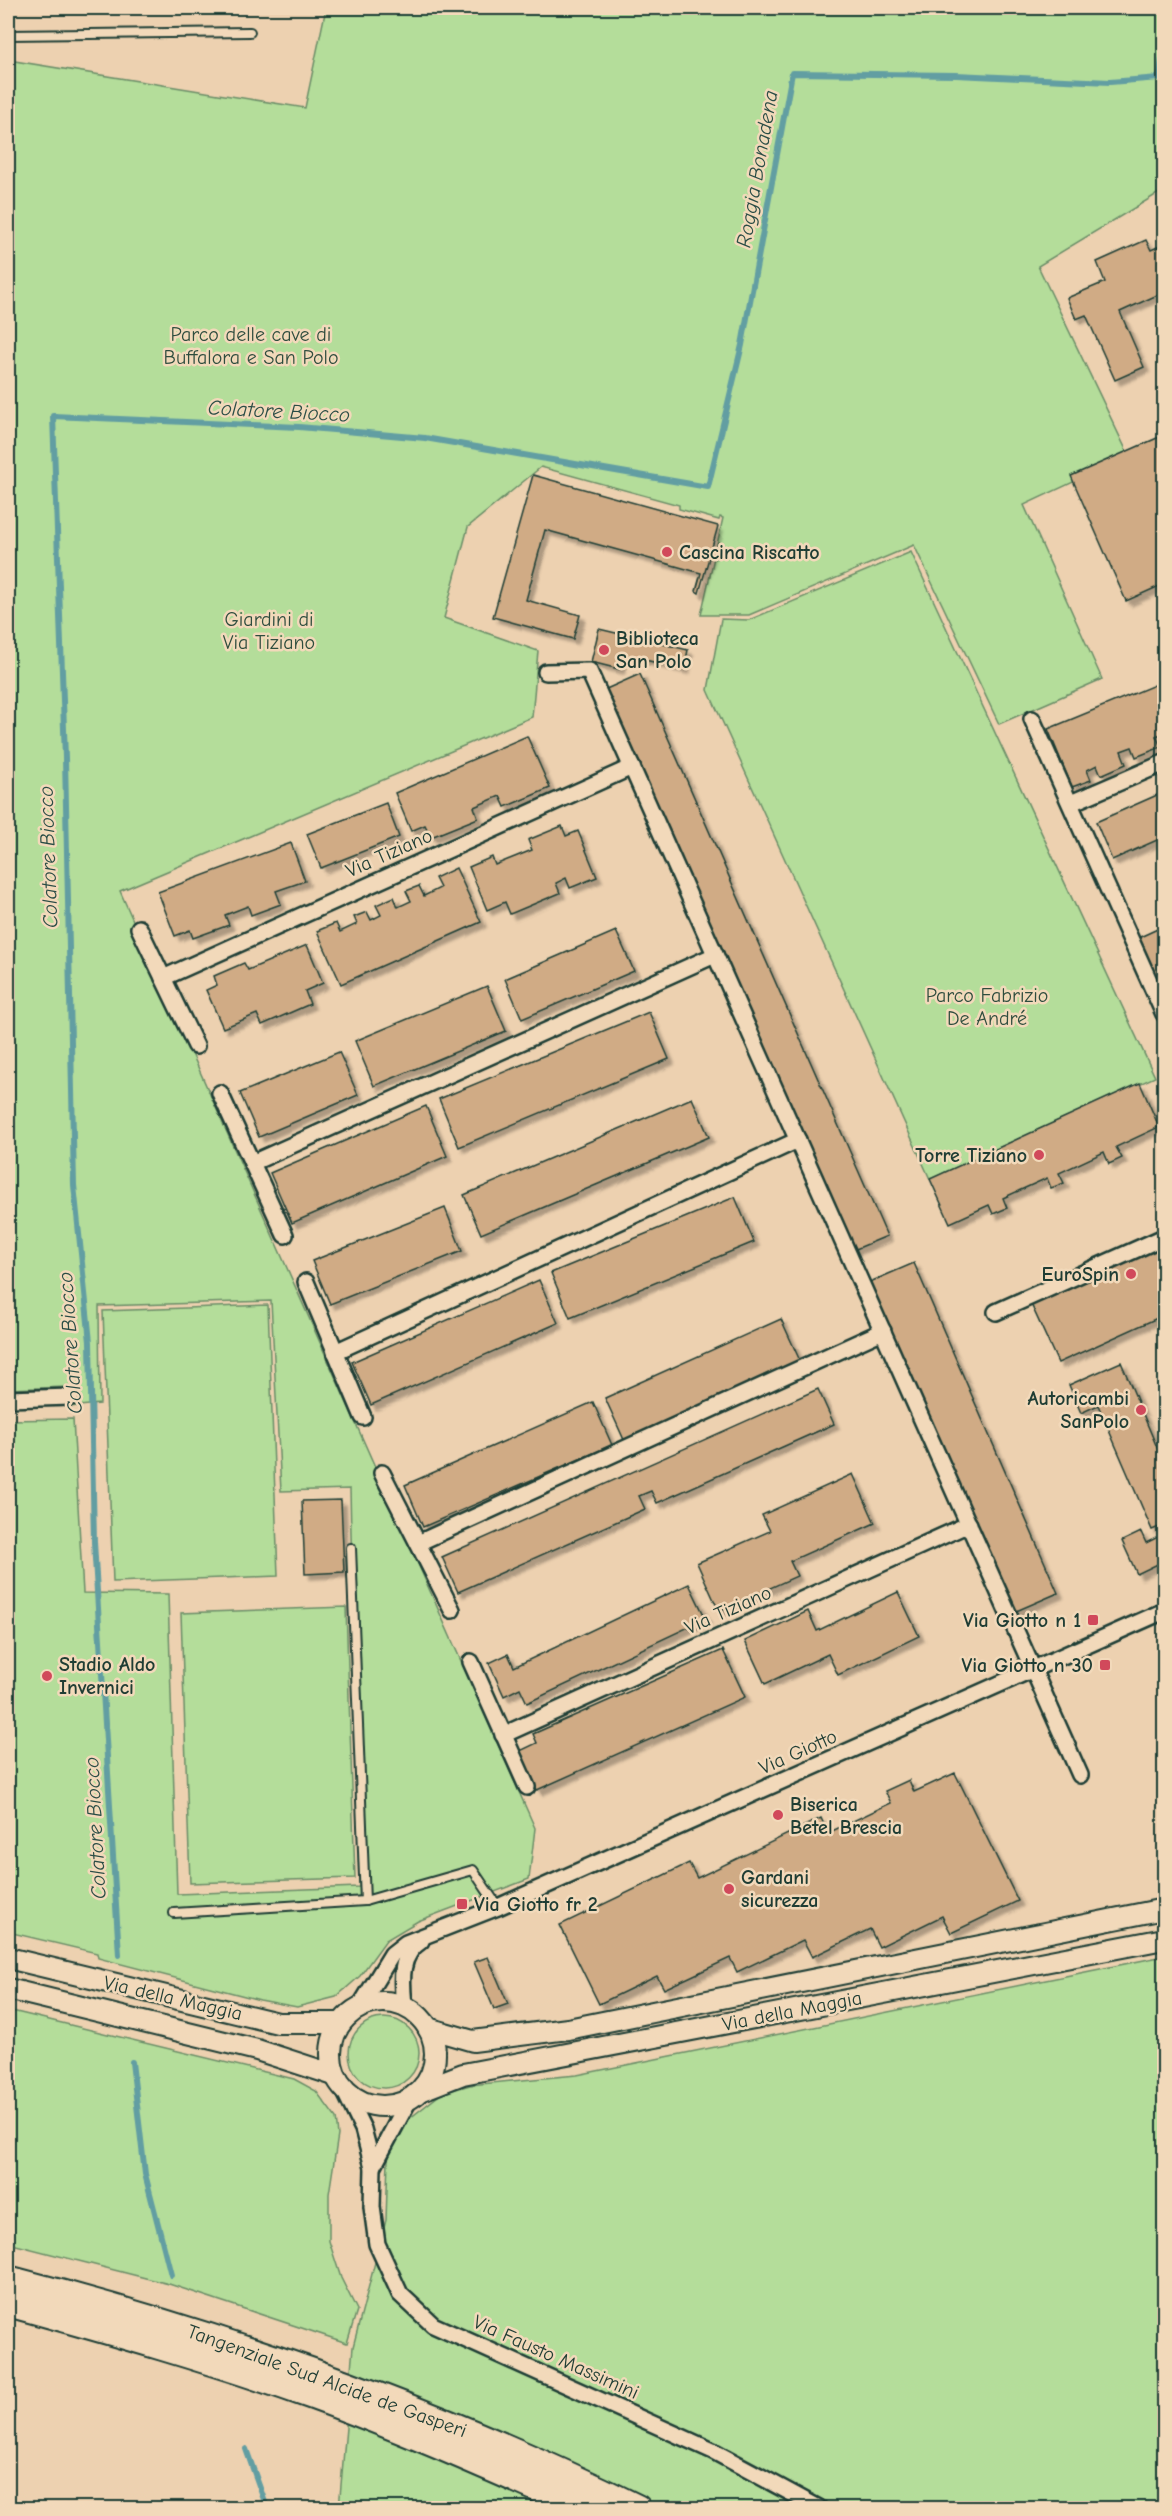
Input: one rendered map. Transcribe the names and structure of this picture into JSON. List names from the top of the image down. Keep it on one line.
{"streets":{"highway":["Tangenziale Sud Alcide de Gasperi"],"street":["Via Tiziano","Via Giotto","Via della Maggia","Via Fausto Massimini"]},"crossings":[["Via Giotto","Via della Maggia"],["Via Giotto","Via Fausto Massimini"],["Via della Maggia","Via Fausto Massimini"]],"water":["Roggia Bonadena","Colatore Biocco"],"parks":["Parco delle cave di Buffalora e San Polo","Giardini di Via Tiziano","Parco Fabrizio De André"],"places":{"other":["Cascina Riscatto","Biblioteca San Polo","Torre Tiziano","EuroSpin","Autoricambi SanPolo","Stadio Aldo Invernici","Biserica Betel Brescia","Gardani sicurezza"],"transit":["Via Giotto n 1","Via Giotto n 30","Via Giotto fr 2"]}}
